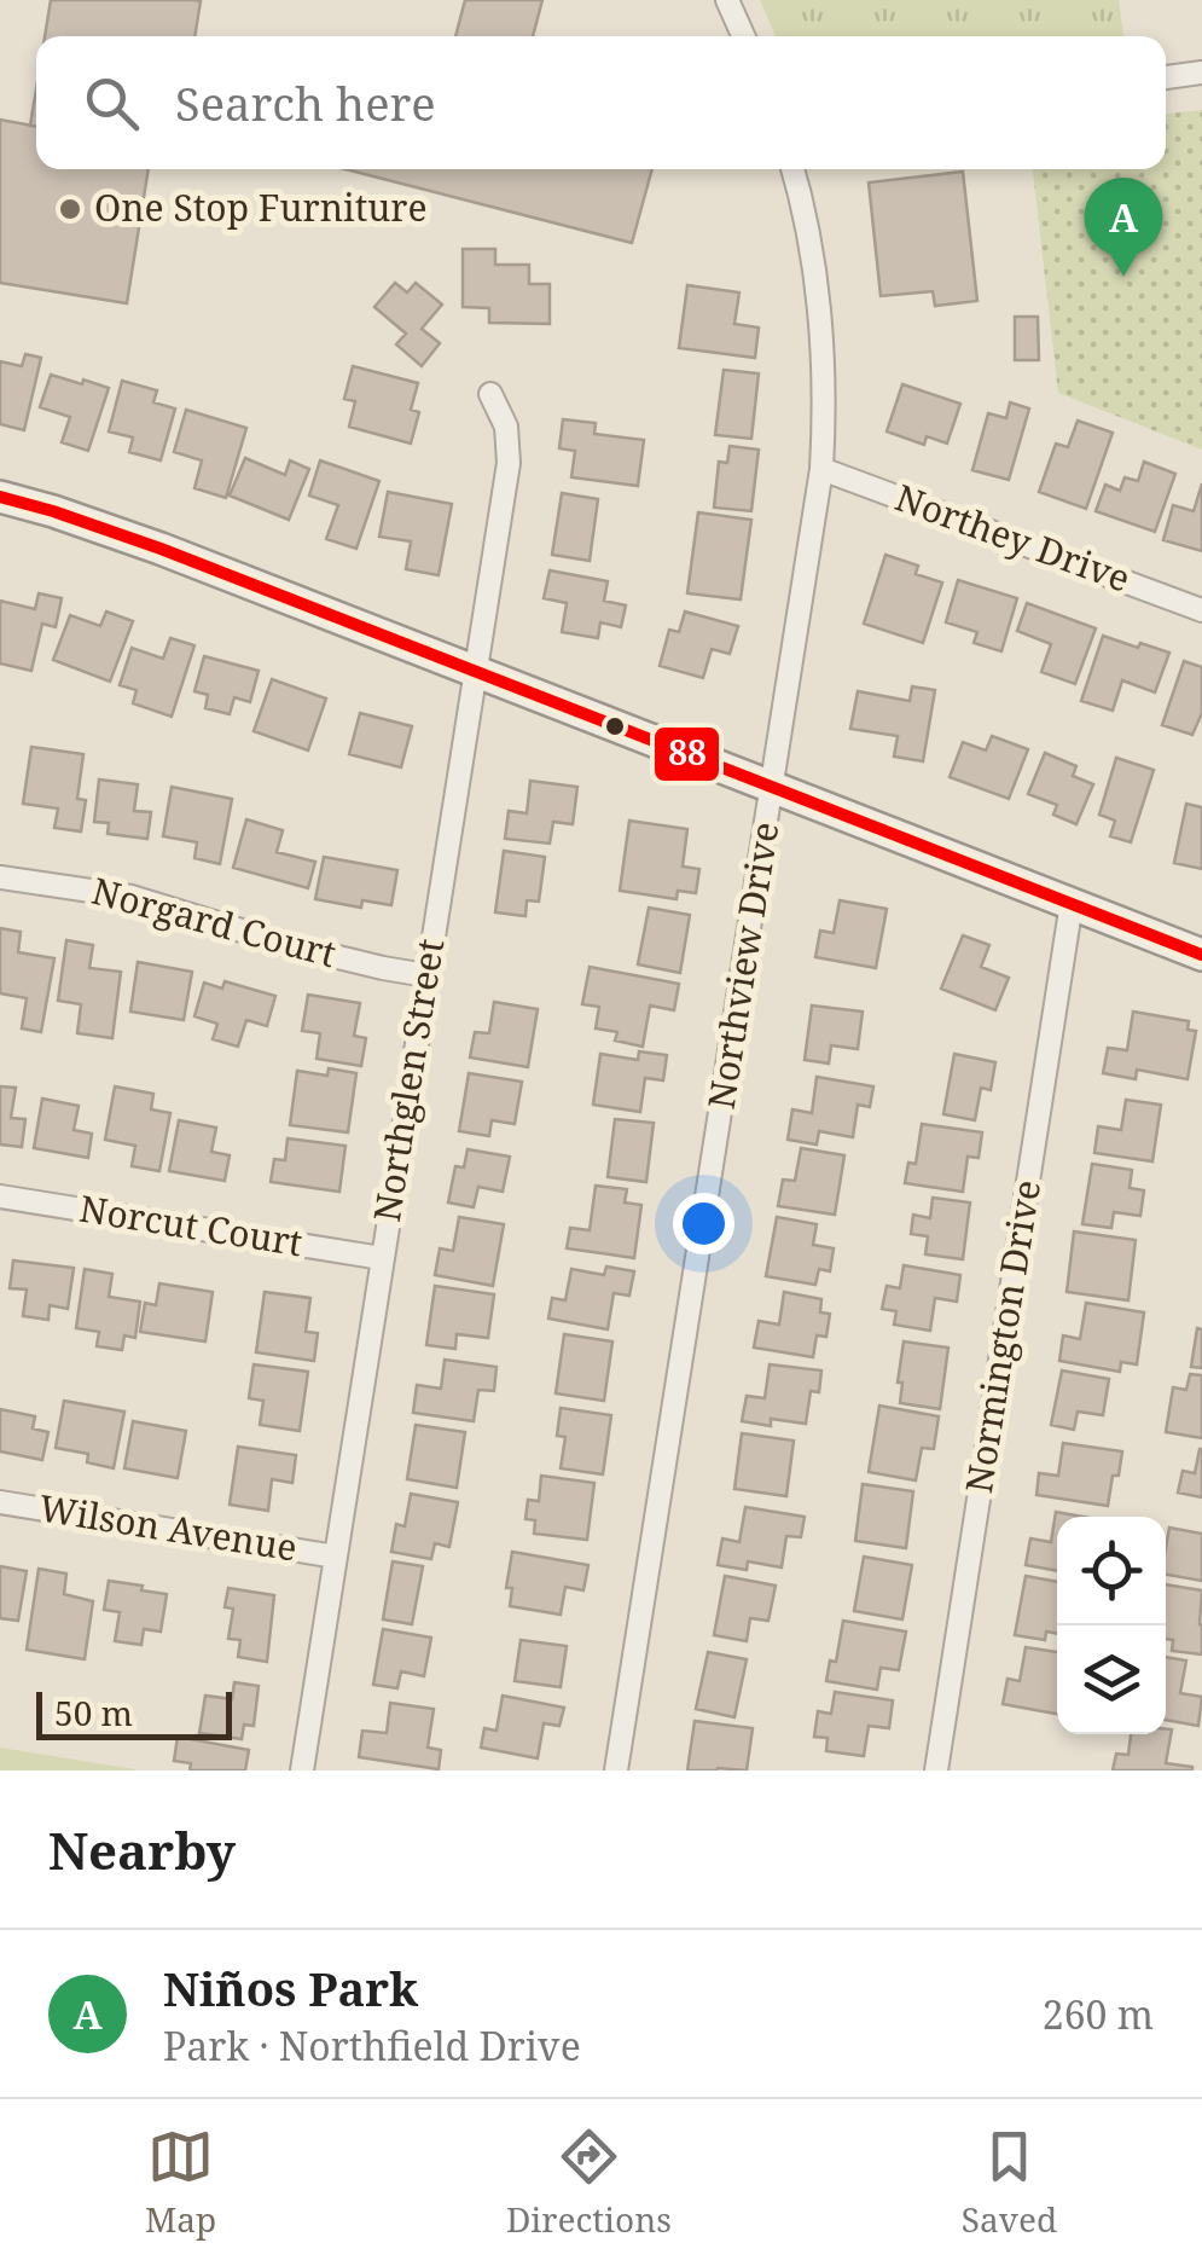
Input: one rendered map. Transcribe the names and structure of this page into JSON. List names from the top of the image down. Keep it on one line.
{"streets":{"street":["Northey Drive","Norgard Court","Northview Drive","Northglen Street","Norcut Court","Normington Drive","Wilson Avenue"]},"crossings":[["Northey Drive","Northview Drive"],["Norgard Court","Northglen Street"],["Northglen Street","Norcut Court"],["Northglen Street","Wilson Avenue"]],"places":["One Stop Furniture"],"lines":["transit line 88"],"scale_bar":"50 m","page":{"search":"Search here","pins":"A","scale":"50 m","heading":"Nearby","list":[{"mark":"A","name":"Niños Park","note":"Park · Northfield Drive","value":"260 m"}],"nav":["Map","Directions","Saved"]}}
